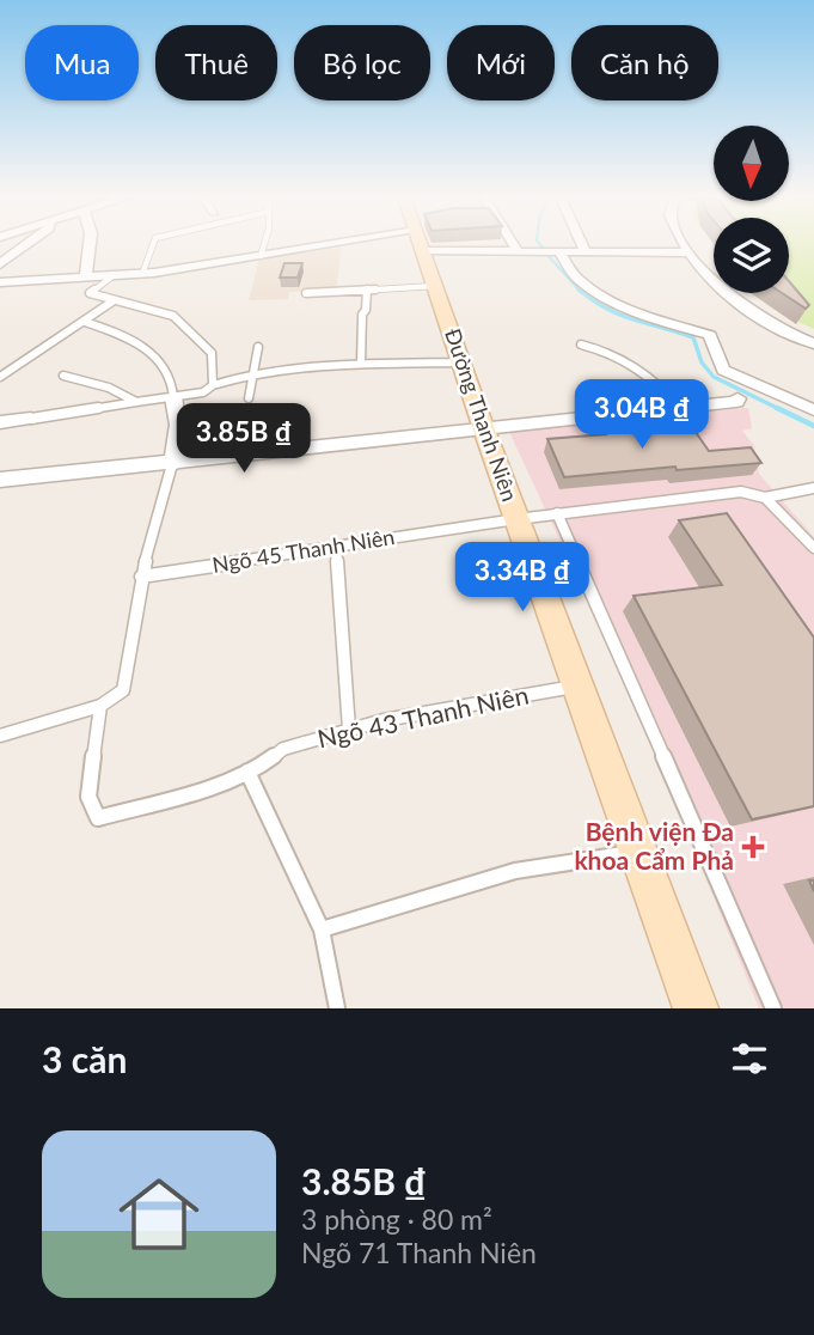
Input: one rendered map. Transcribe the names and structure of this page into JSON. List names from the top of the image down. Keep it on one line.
{"streets":{"street":["Đường Thanh Niên"],"lane":["Ngõ 45 Thanh Niên","Ngõ 43 Thanh Niên"]},"crossings":[["Đường Thanh Niên","Ngõ 45 Thanh Niên"],["Đường Thanh Niên","Ngõ 43 Thanh Niên"]],"places":{"health":["Bệnh viện Đa khoa Cẩm Phả"]},"north":"bottom","page":{"chip":["Mua","Thuê","Bộ lọc","Mới","Căn hộ"],"price":["3.04B ₫","3.85B ₫","3.34B ₫"],"heading":"3 căn","list":[{"name":"3.85B ₫","note":"3 phòng · 80 m² · Ngõ 71 Thanh Niên"}]}}
